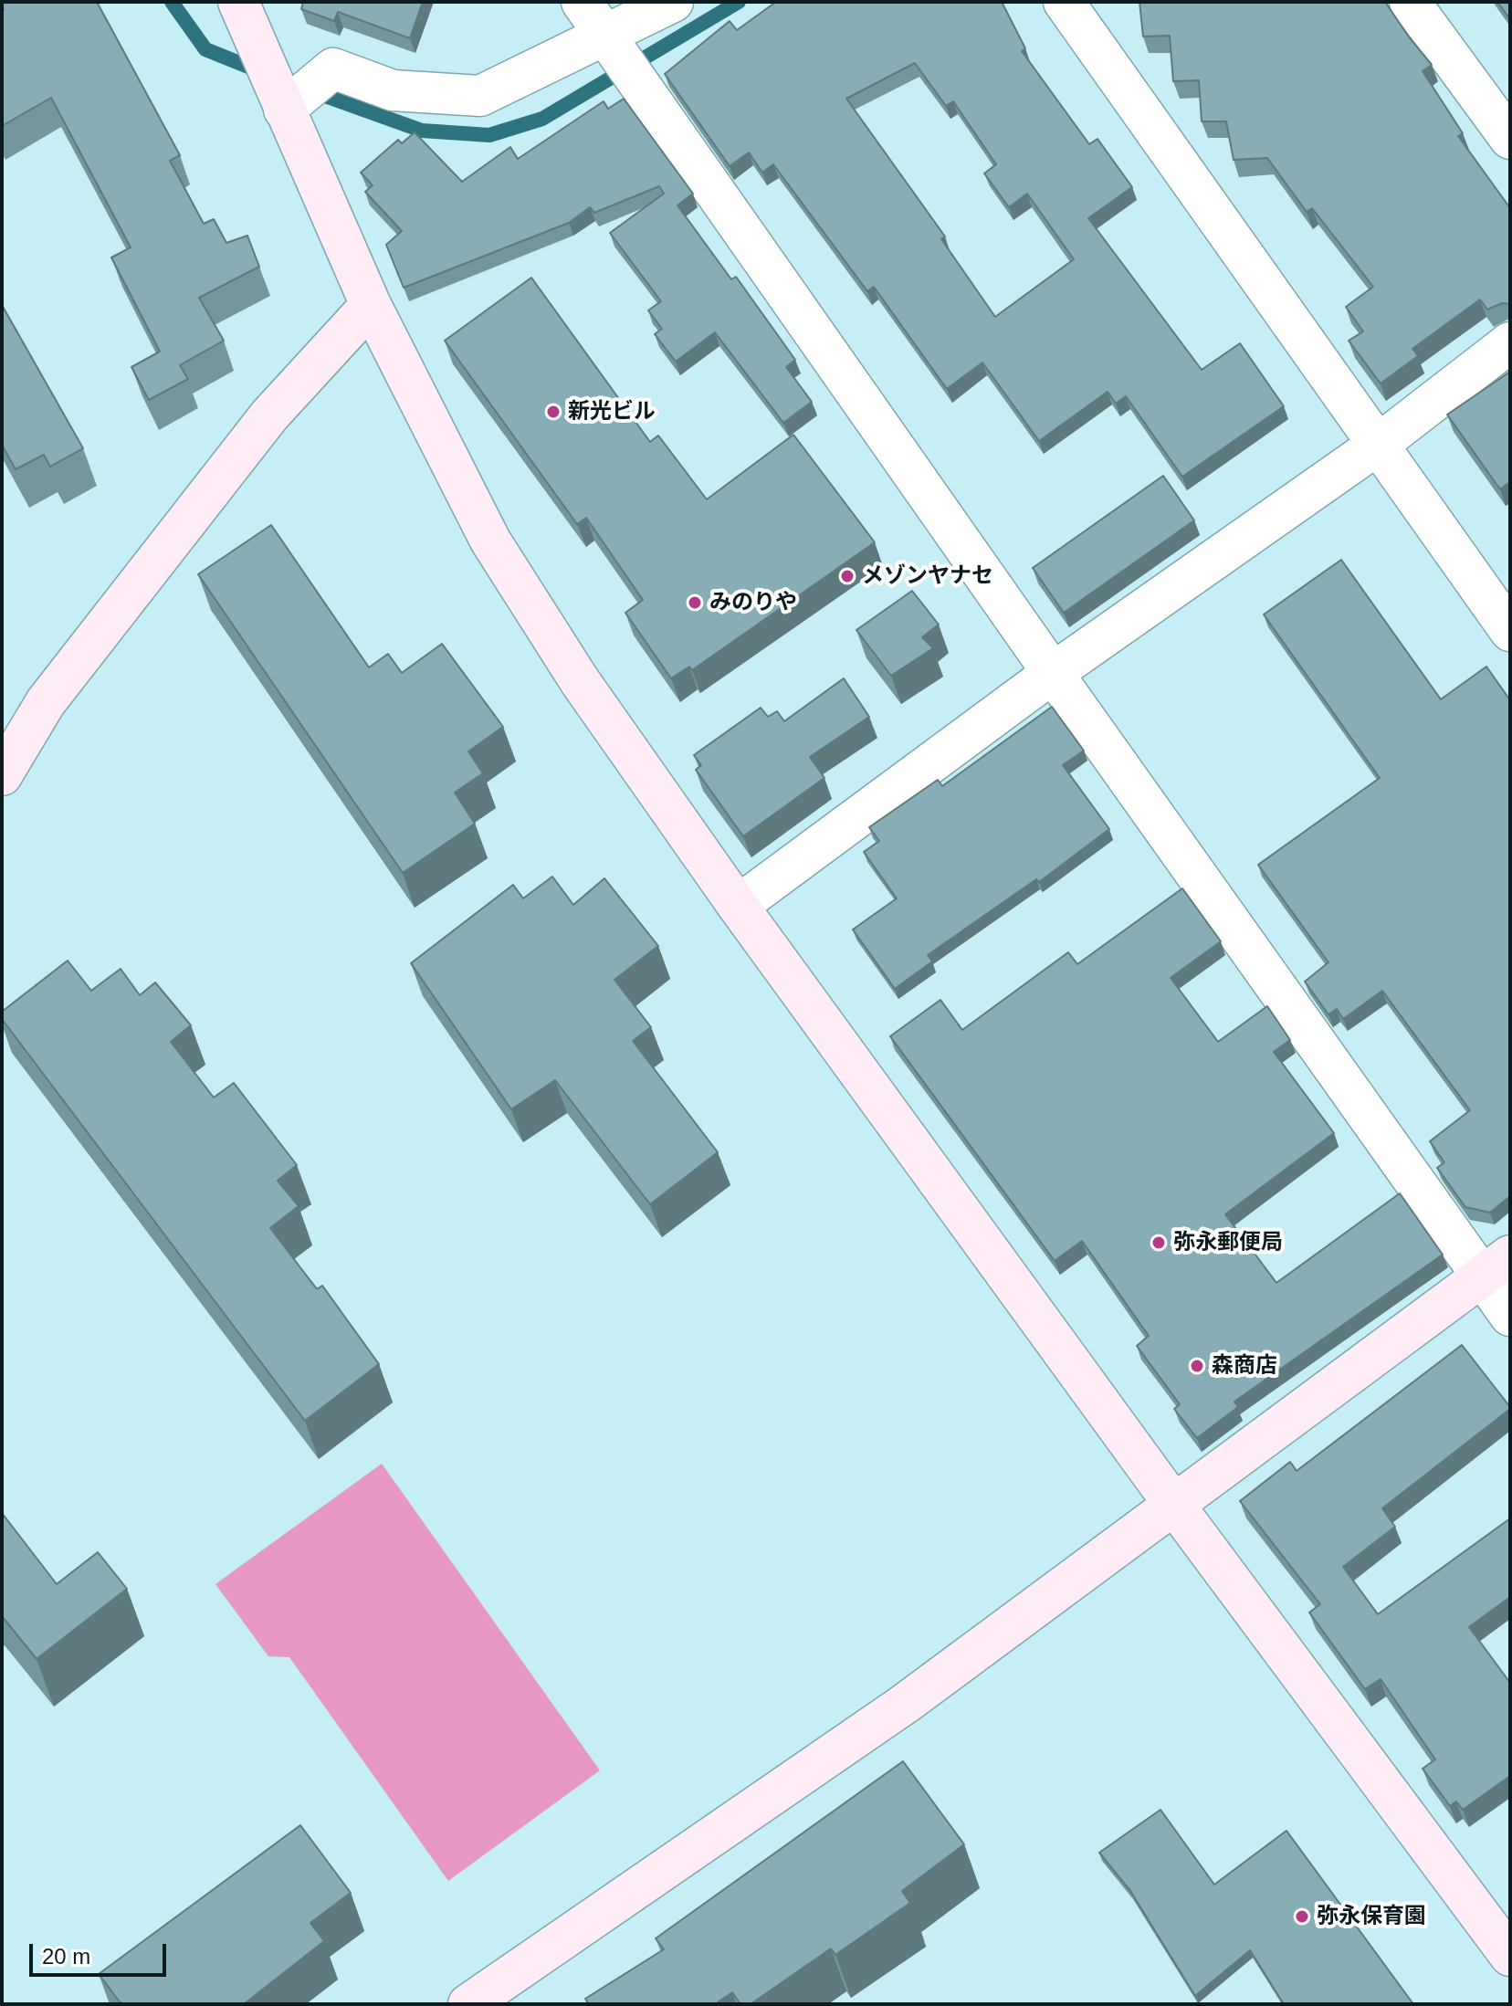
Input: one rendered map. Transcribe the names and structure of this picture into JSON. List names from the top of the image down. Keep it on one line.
{"places":["新光ビル","メゾンヤナセ","みのりや","弥永郵便局","森商店","弥永保育園"],"scale_bar":"20 m"}
